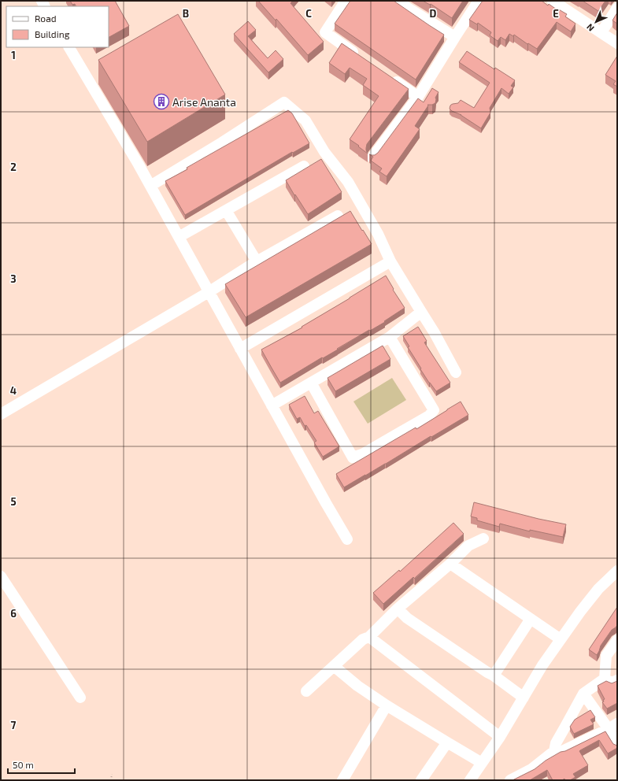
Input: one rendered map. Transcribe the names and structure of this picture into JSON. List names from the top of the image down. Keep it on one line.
{"places":{"building":["Arise Ananta"]},"legend":["Road","Building"],"scale_bar":"50 m","north":"bottom left","grid":{"columns":["B","C","D","E"],"rows":["1","2","3","4","5","6","7"]}}
